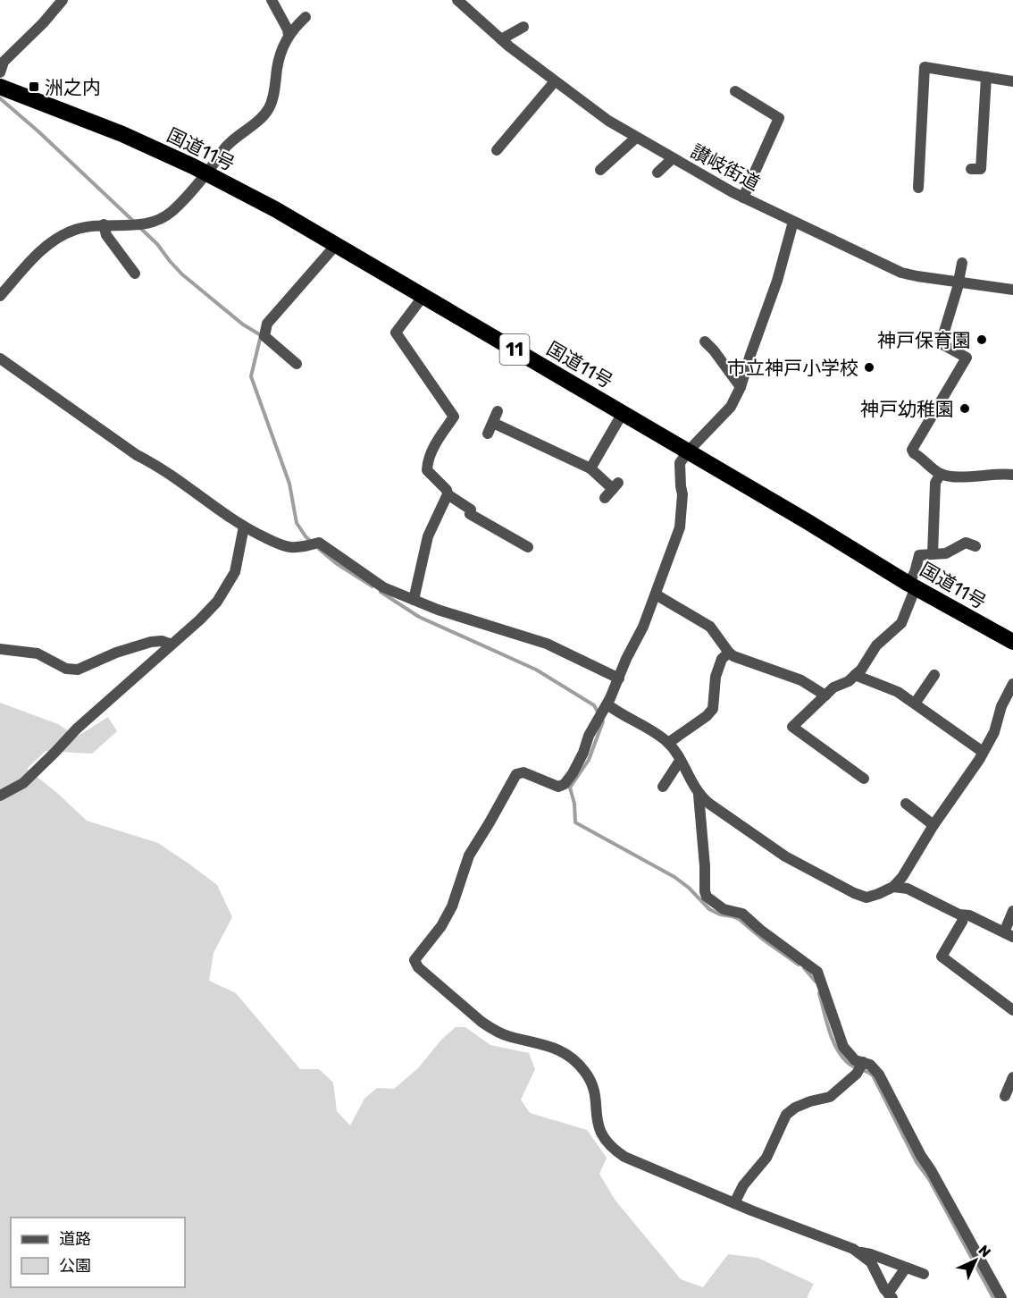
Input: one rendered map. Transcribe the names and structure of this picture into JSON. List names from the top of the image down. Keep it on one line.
{"streets":{"highway":["国道11号","11"],"street":["讃岐街道"]},"places":{"transit":["洲之内"],"other":["神戸保育園","市立神戸小学校","神戸幼稚園"]},"legend":["道路","公園"],"north":"top right"}
